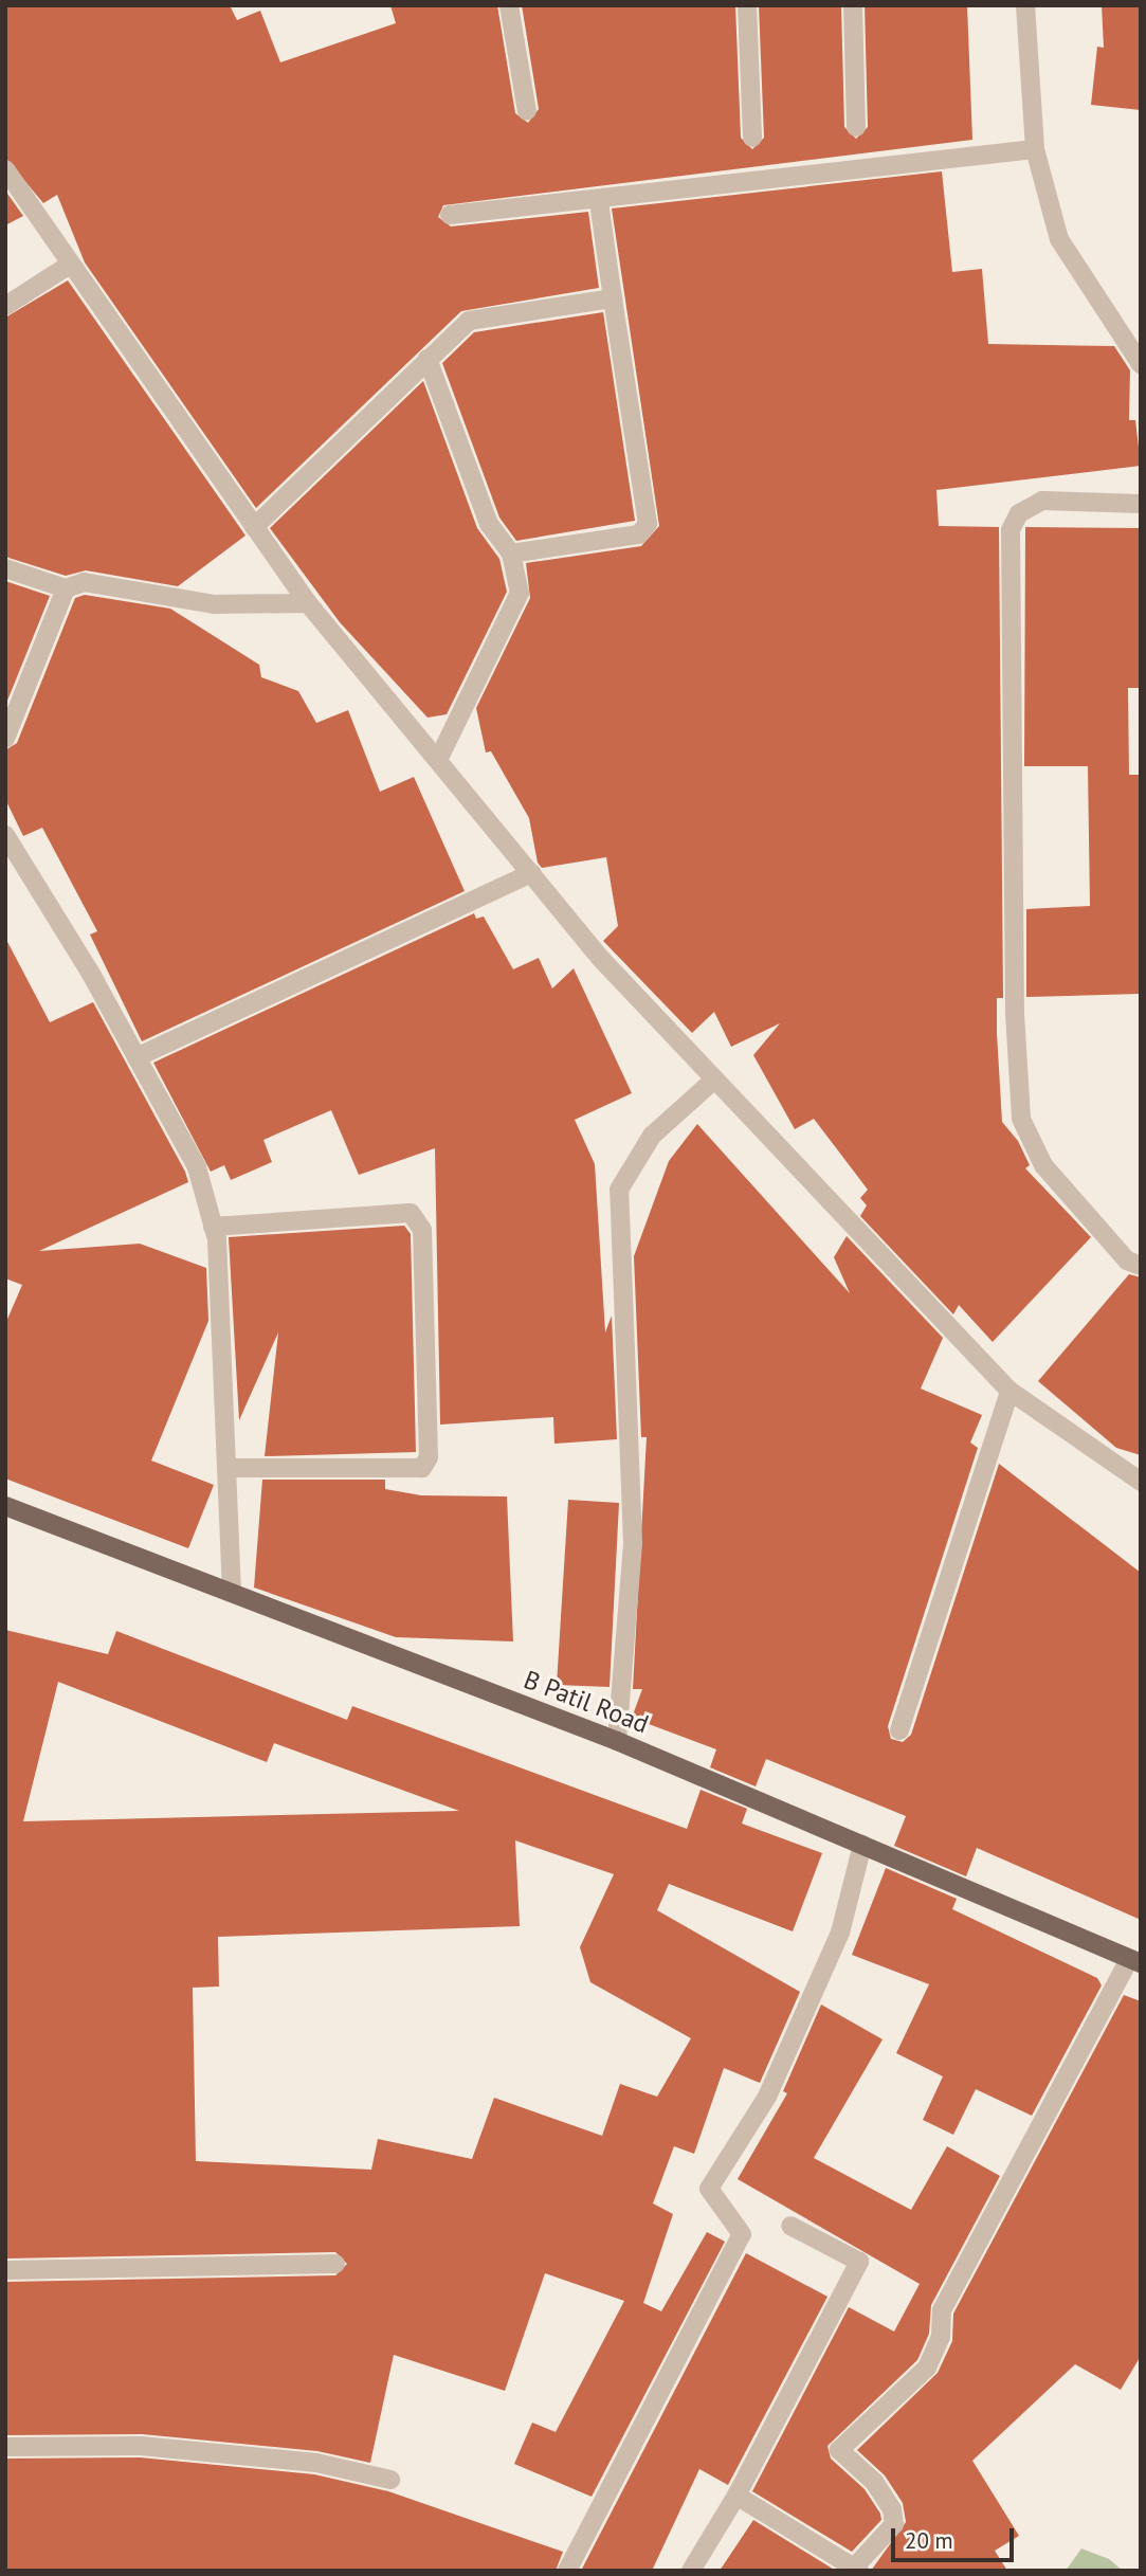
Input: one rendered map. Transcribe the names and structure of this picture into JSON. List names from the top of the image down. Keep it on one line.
{"streets":{"main road":["B Patil Road"]},"scale_bar":"20 m"}
